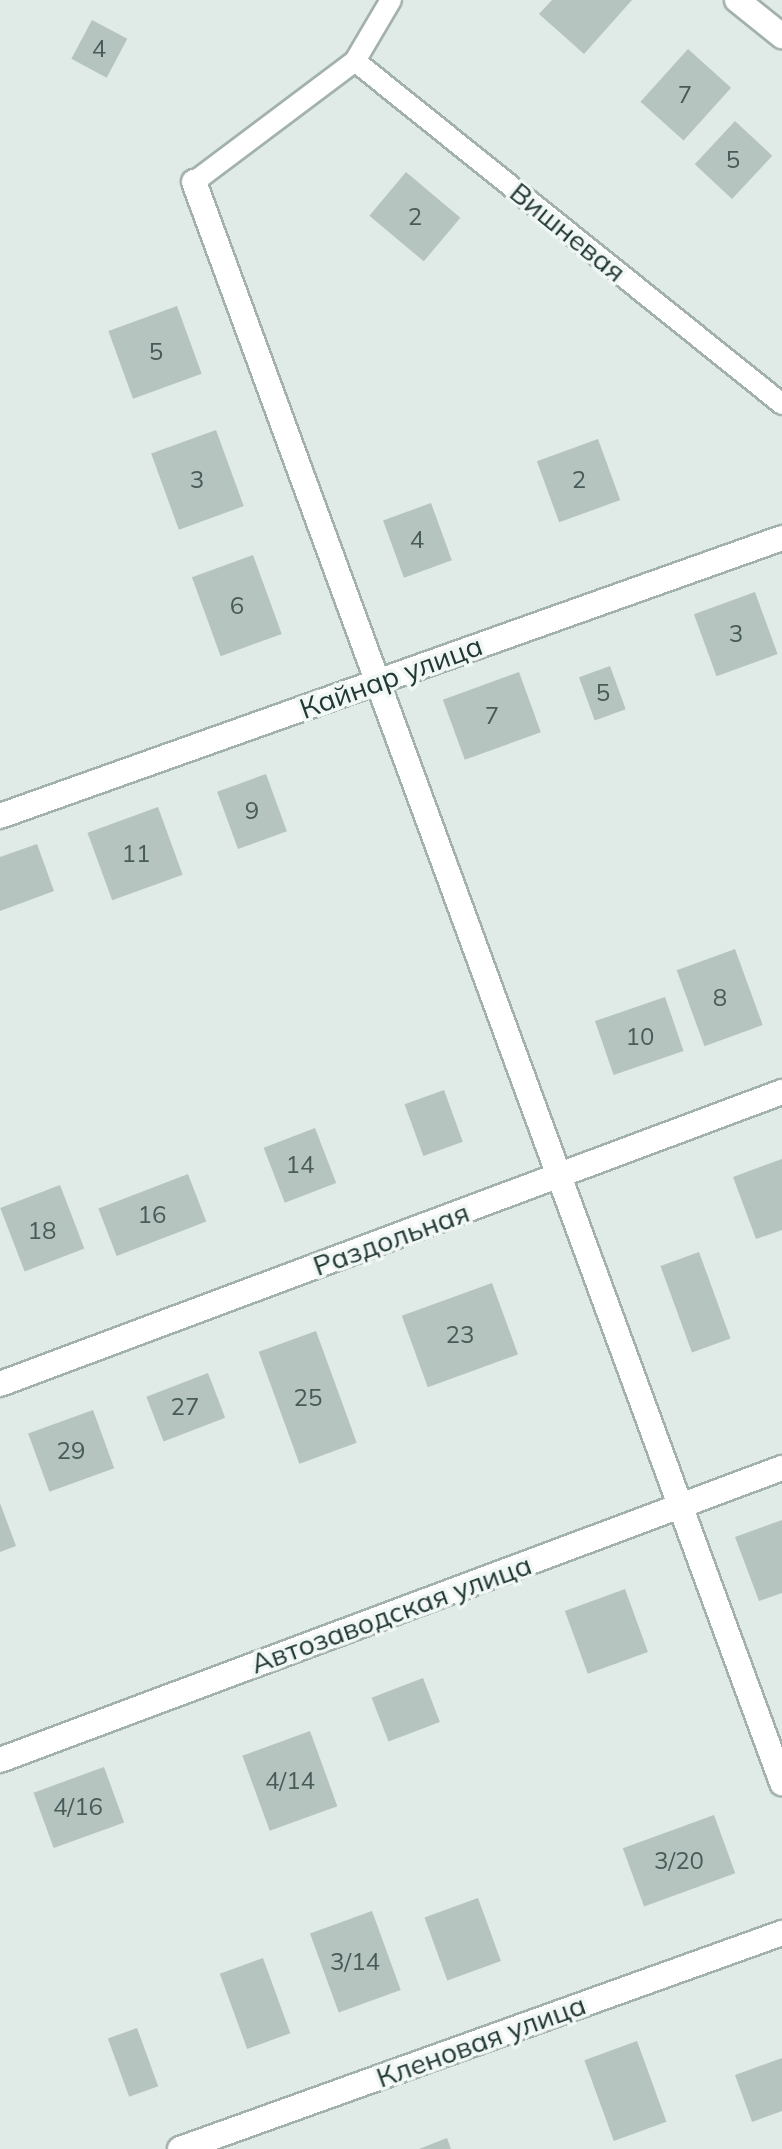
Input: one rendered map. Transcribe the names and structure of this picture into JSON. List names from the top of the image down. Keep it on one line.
{"streets":{"street":["Кайнар улица","Раздольная","Автозаводская улица","Кленовая улица"],"lane":["Вишневая"]},"house_numbers":["4","7","5","2","5","3","2","4","6","3","5","7","9","11","8","10","14","16","18","23","25","27","29","4/14","4/16","3/20","3/14"]}
